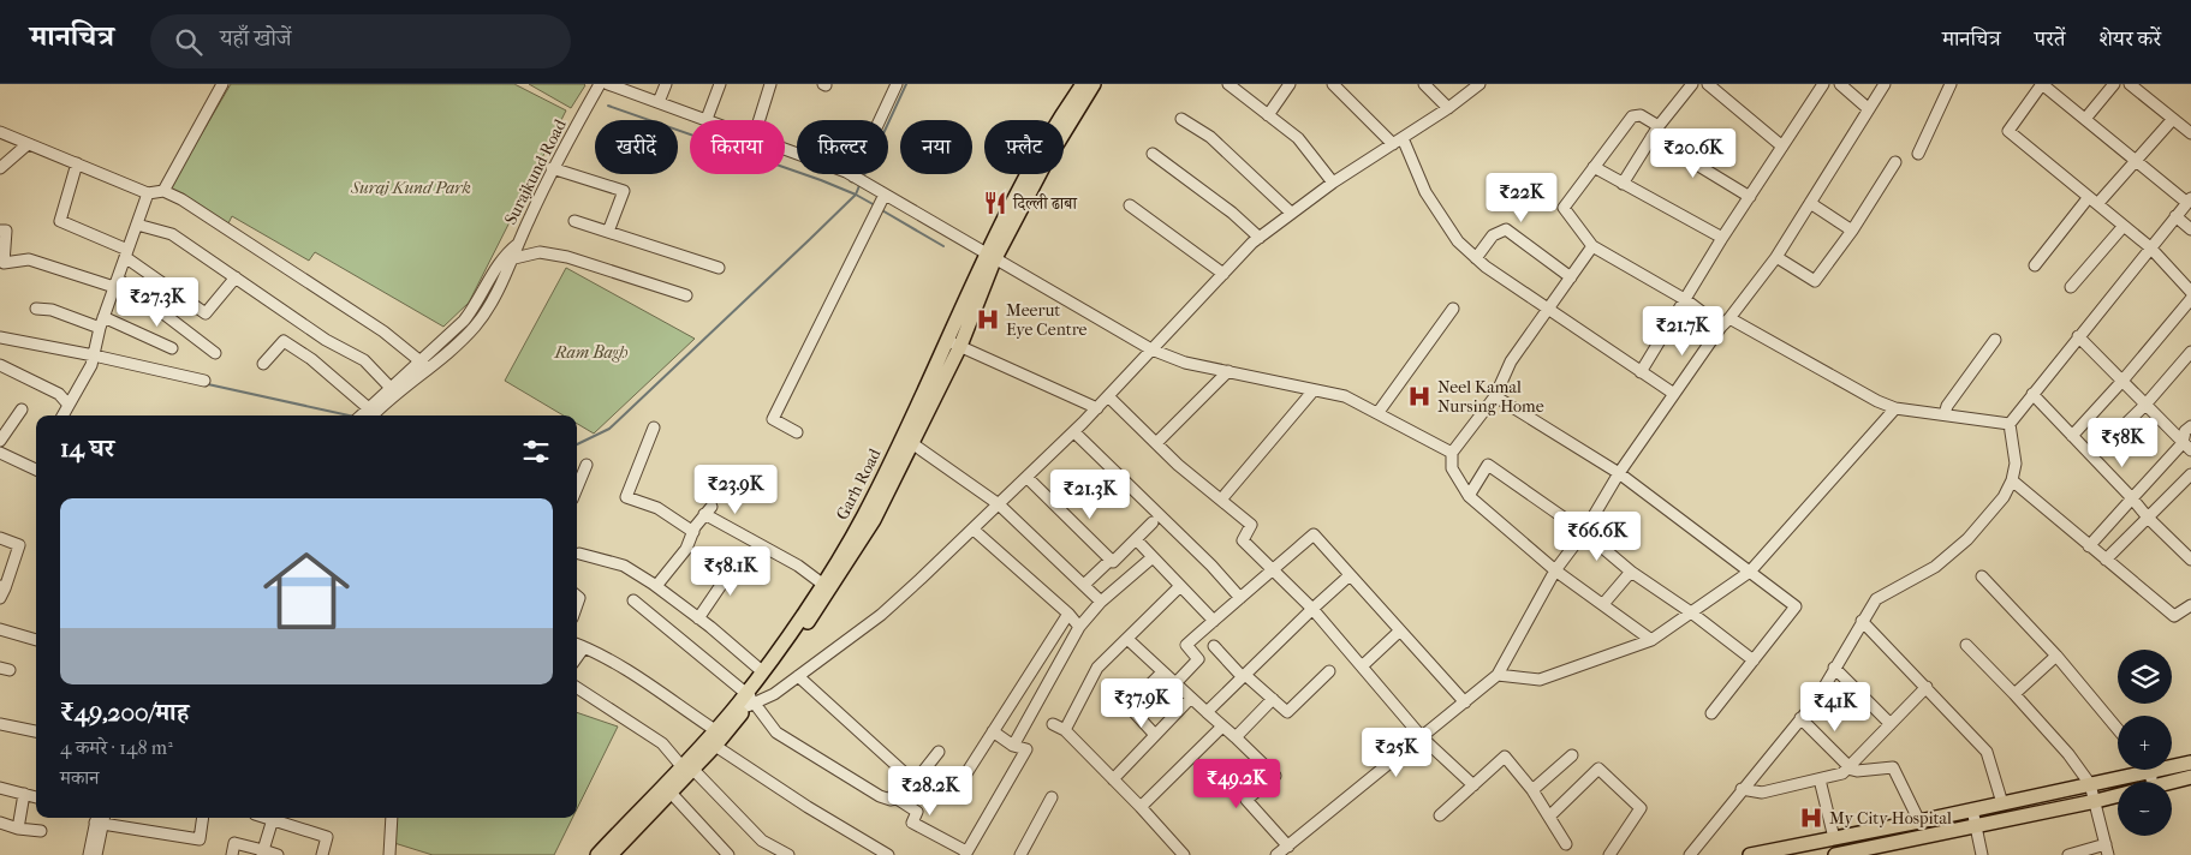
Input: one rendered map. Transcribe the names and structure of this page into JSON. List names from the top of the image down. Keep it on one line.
{"streets":{"main road":["Garh Road"],"street":["Surajkund Road"]},"parks":["Suraj Kund Park","Ram Bagh"],"places":{"restaurant":["दिल्ली ढाबा"],"hospital":["Meerut Eye Centre","Neel Kamal Nursing Home","My City Hospital"]},"page":{"header":"मानचित्र","search":"यहाँ खोजें","nav":["मानचित्र","परतें","शेयर करें"],"chip":["खरीदें","किराया","फ़िल्टर","नया","फ़्लैट"],"price":["₹20.6K","₹22K","₹27.3K","₹21.7K","₹58K","₹23.9K","₹21.3K","₹66.6K","₹58.1K","₹37.9K","₹41K","₹25K","₹49.2K","₹28.2K"],"heading":"14 घर","list":[{"name":"₹49,200/माह","note":"4 कमरे · 148 m² · मकान"}],"map_buttons":["+","−"]}}
